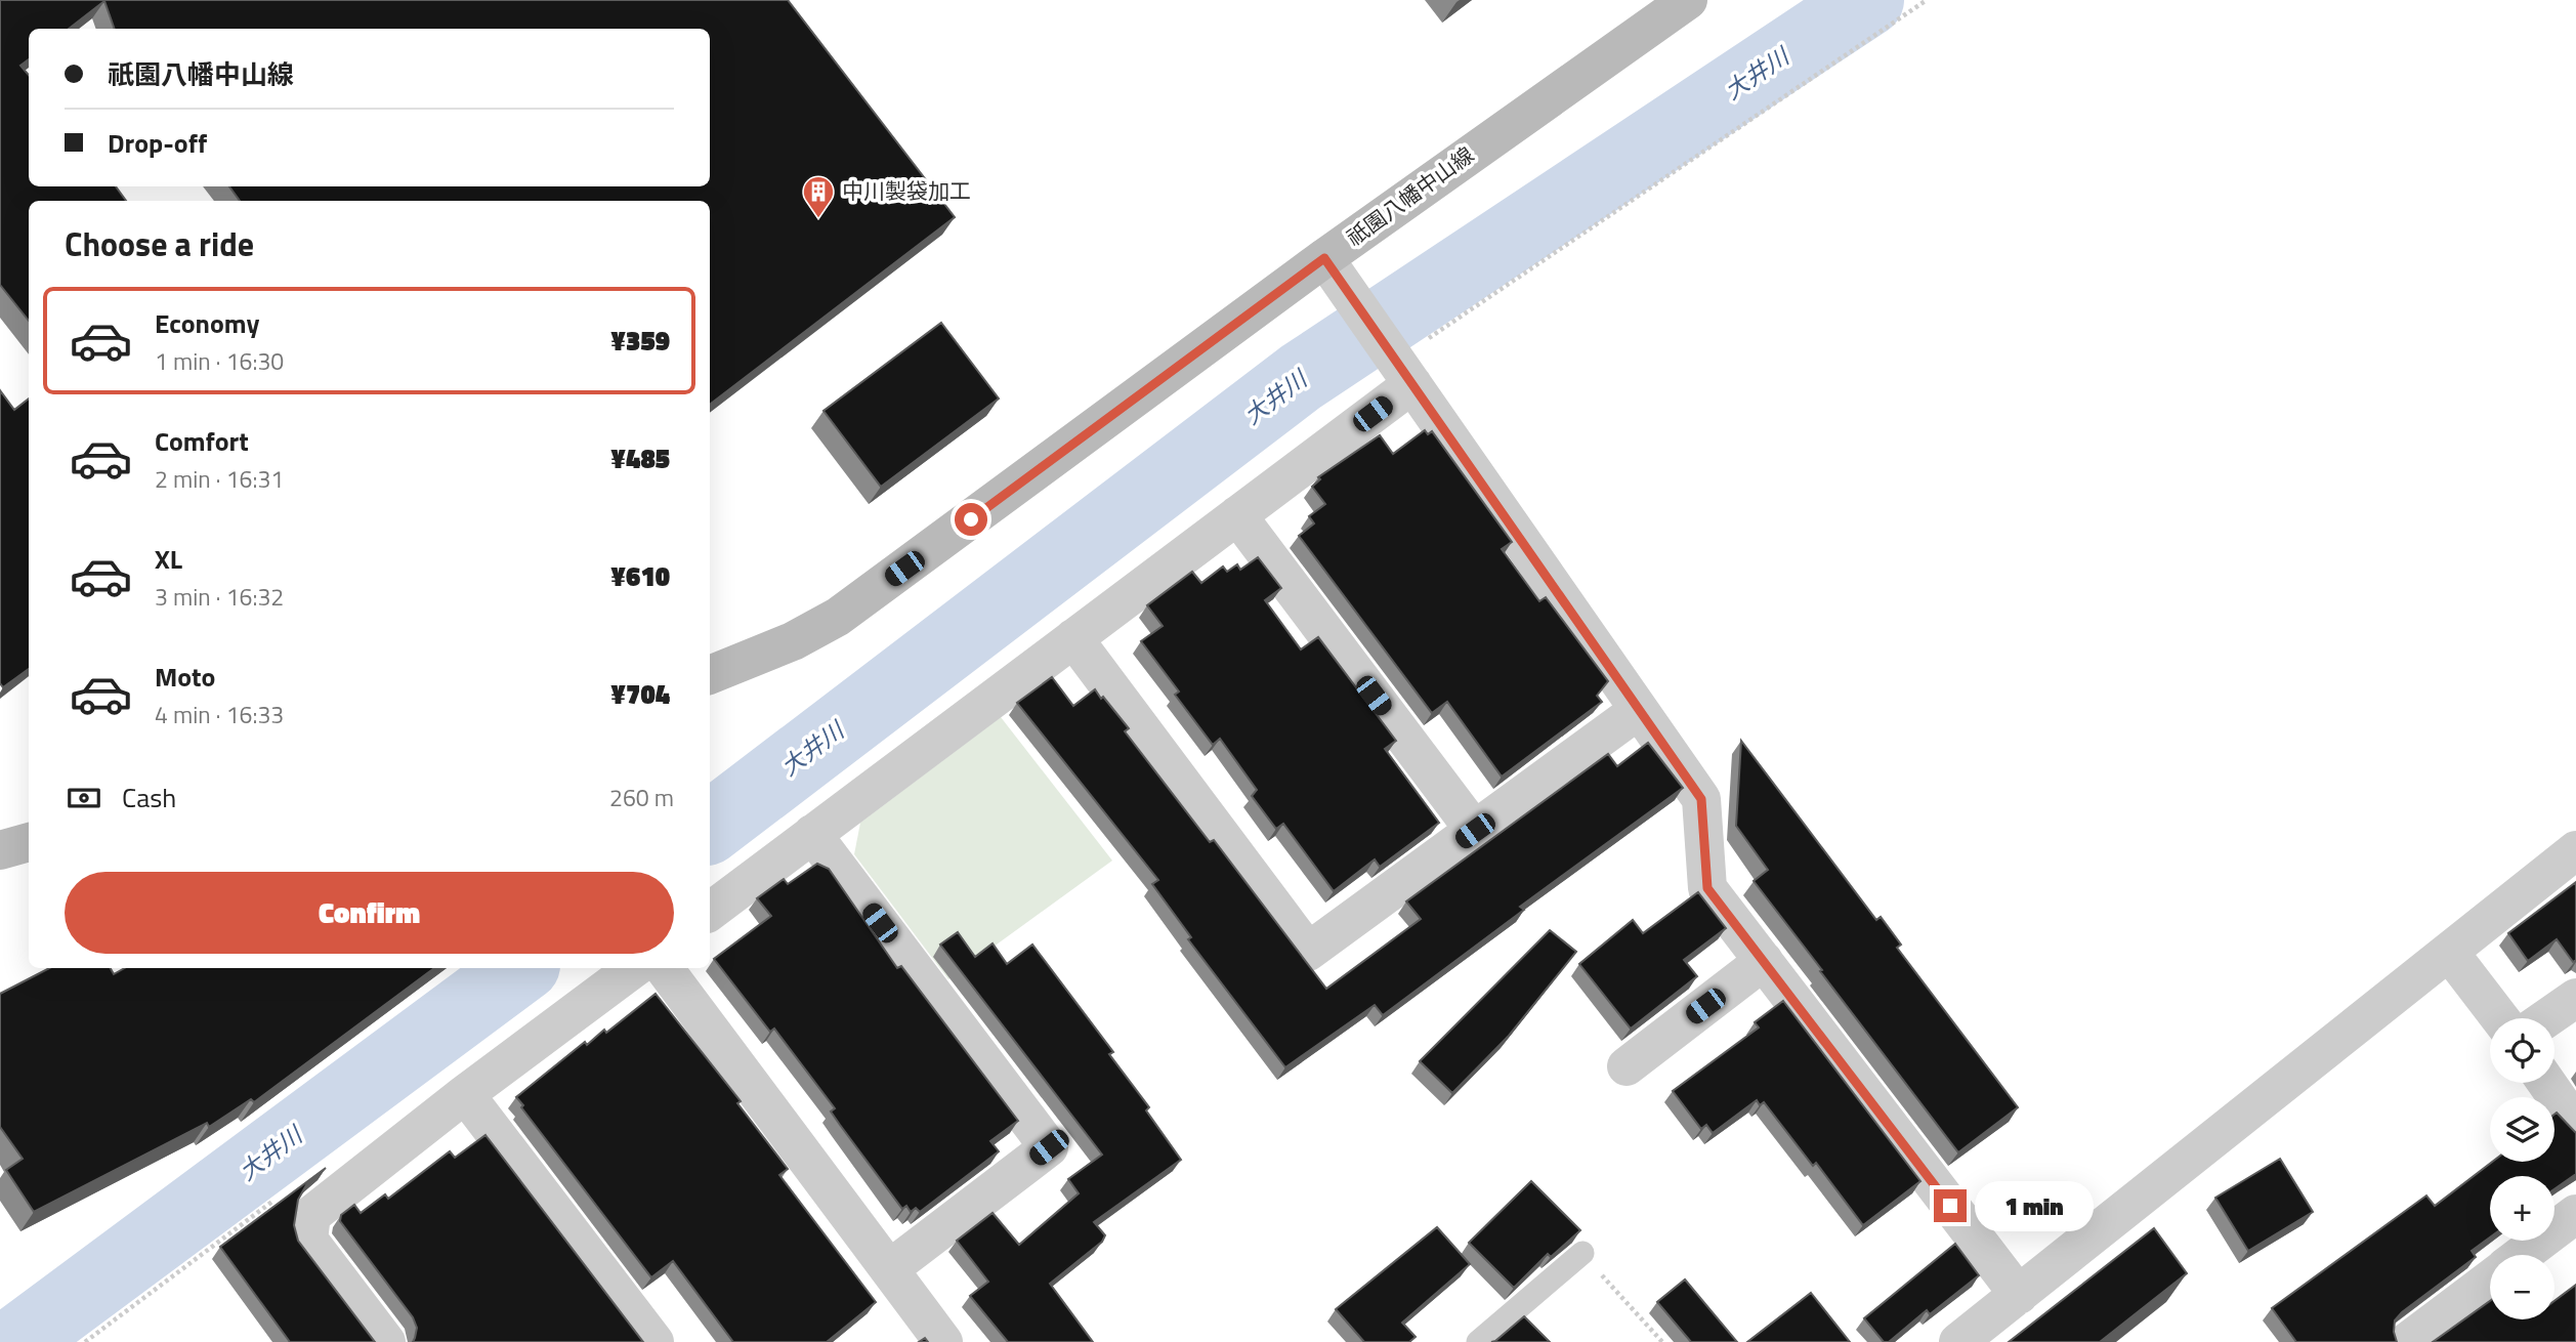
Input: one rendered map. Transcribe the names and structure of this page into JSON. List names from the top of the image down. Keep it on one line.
{"streets":{"main road":["祇園八幡中山線"]},"water":["大井川"],"places":{"building":["中川製袋加工"]},"page":{"banner":["祇園八幡中山線","Drop-off"],"heading":"Choose a ride","list":[{"name":"Economy","note":"1 min · 16:30","value":"¥359"},{"name":"Comfort","note":"2 min · 16:31","value":"¥485"},{"name":"XL","note":"3 min · 16:32","value":"¥610"},{"name":"Moto","note":"4 min · 16:33","value":"¥704"}],"pay":["Cash","260 m"],"buttons":"Confirm","map_buttons":["+","−"],"bubble":"1 min"}}
